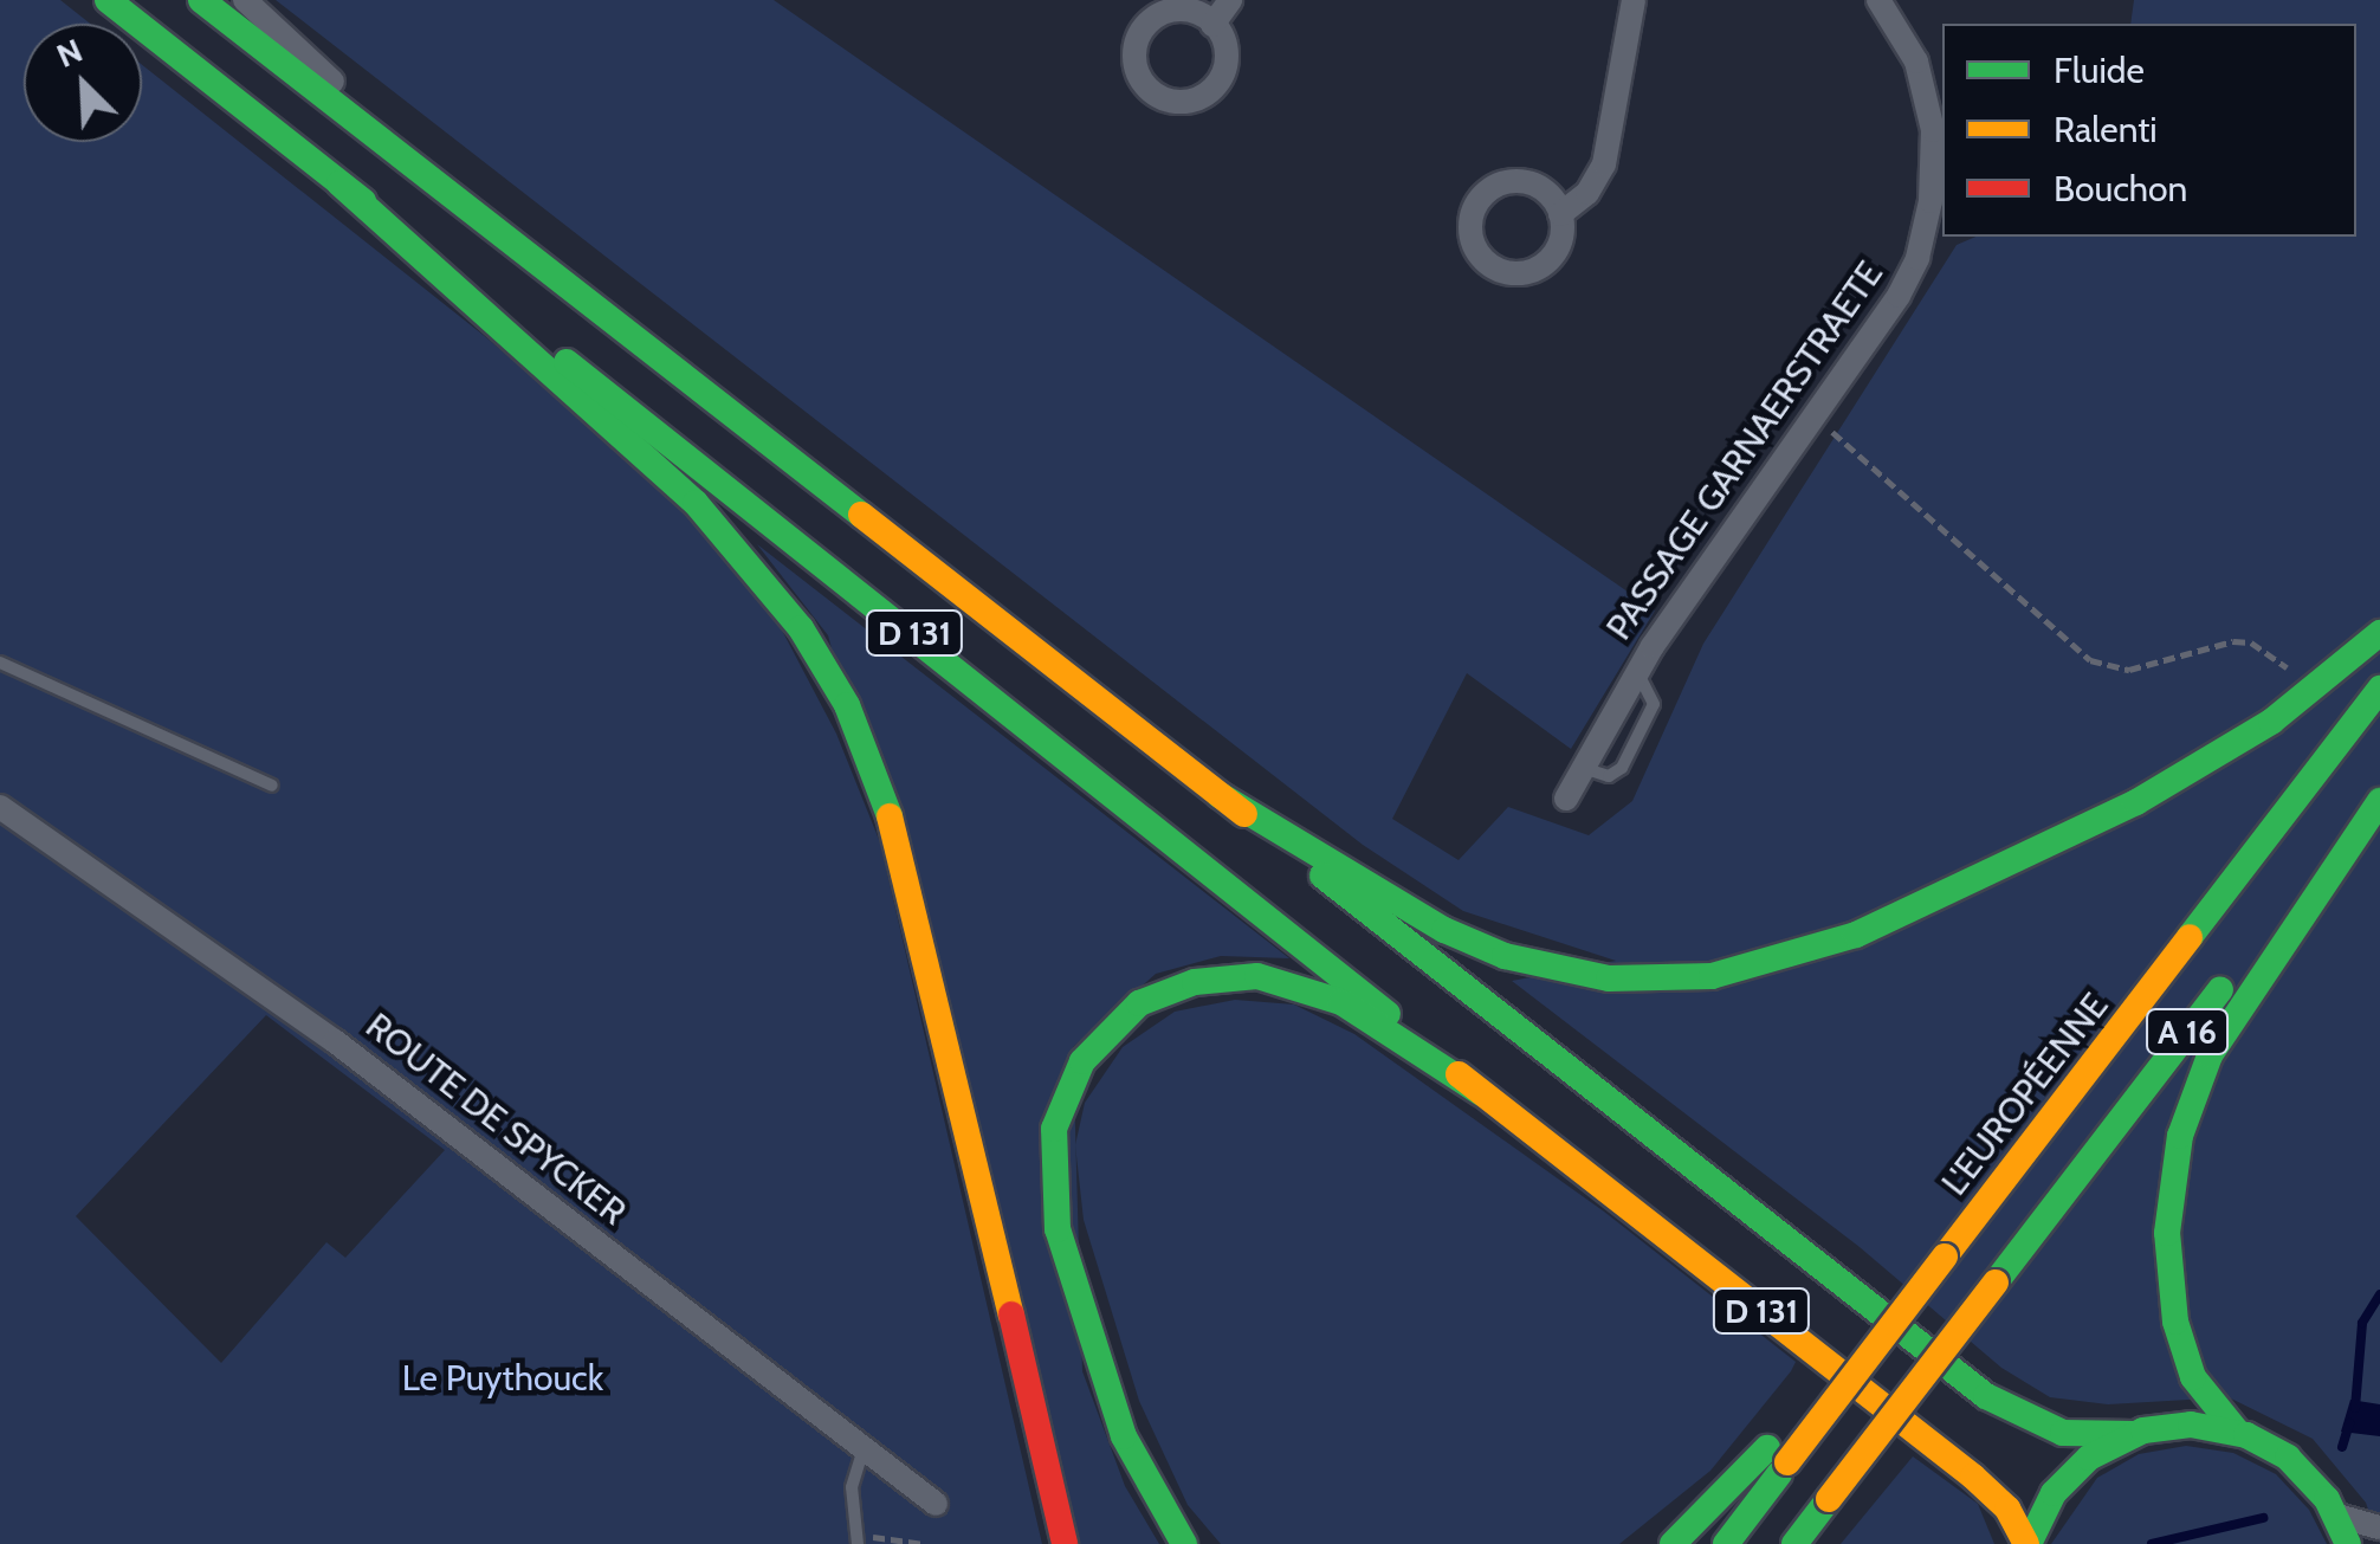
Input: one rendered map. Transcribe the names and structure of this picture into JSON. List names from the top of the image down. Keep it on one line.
{"streets":{"main road":["D 131","A 16","L'EUROPÉENNE"],"street":["PASSAGE GARNAERSTRAETE","ROUTE DE SPYCKER"]},"parks":["Le Puythouck"],"legend":["Fluide","Ralenti","Bouchon"],"north":"top left"}
